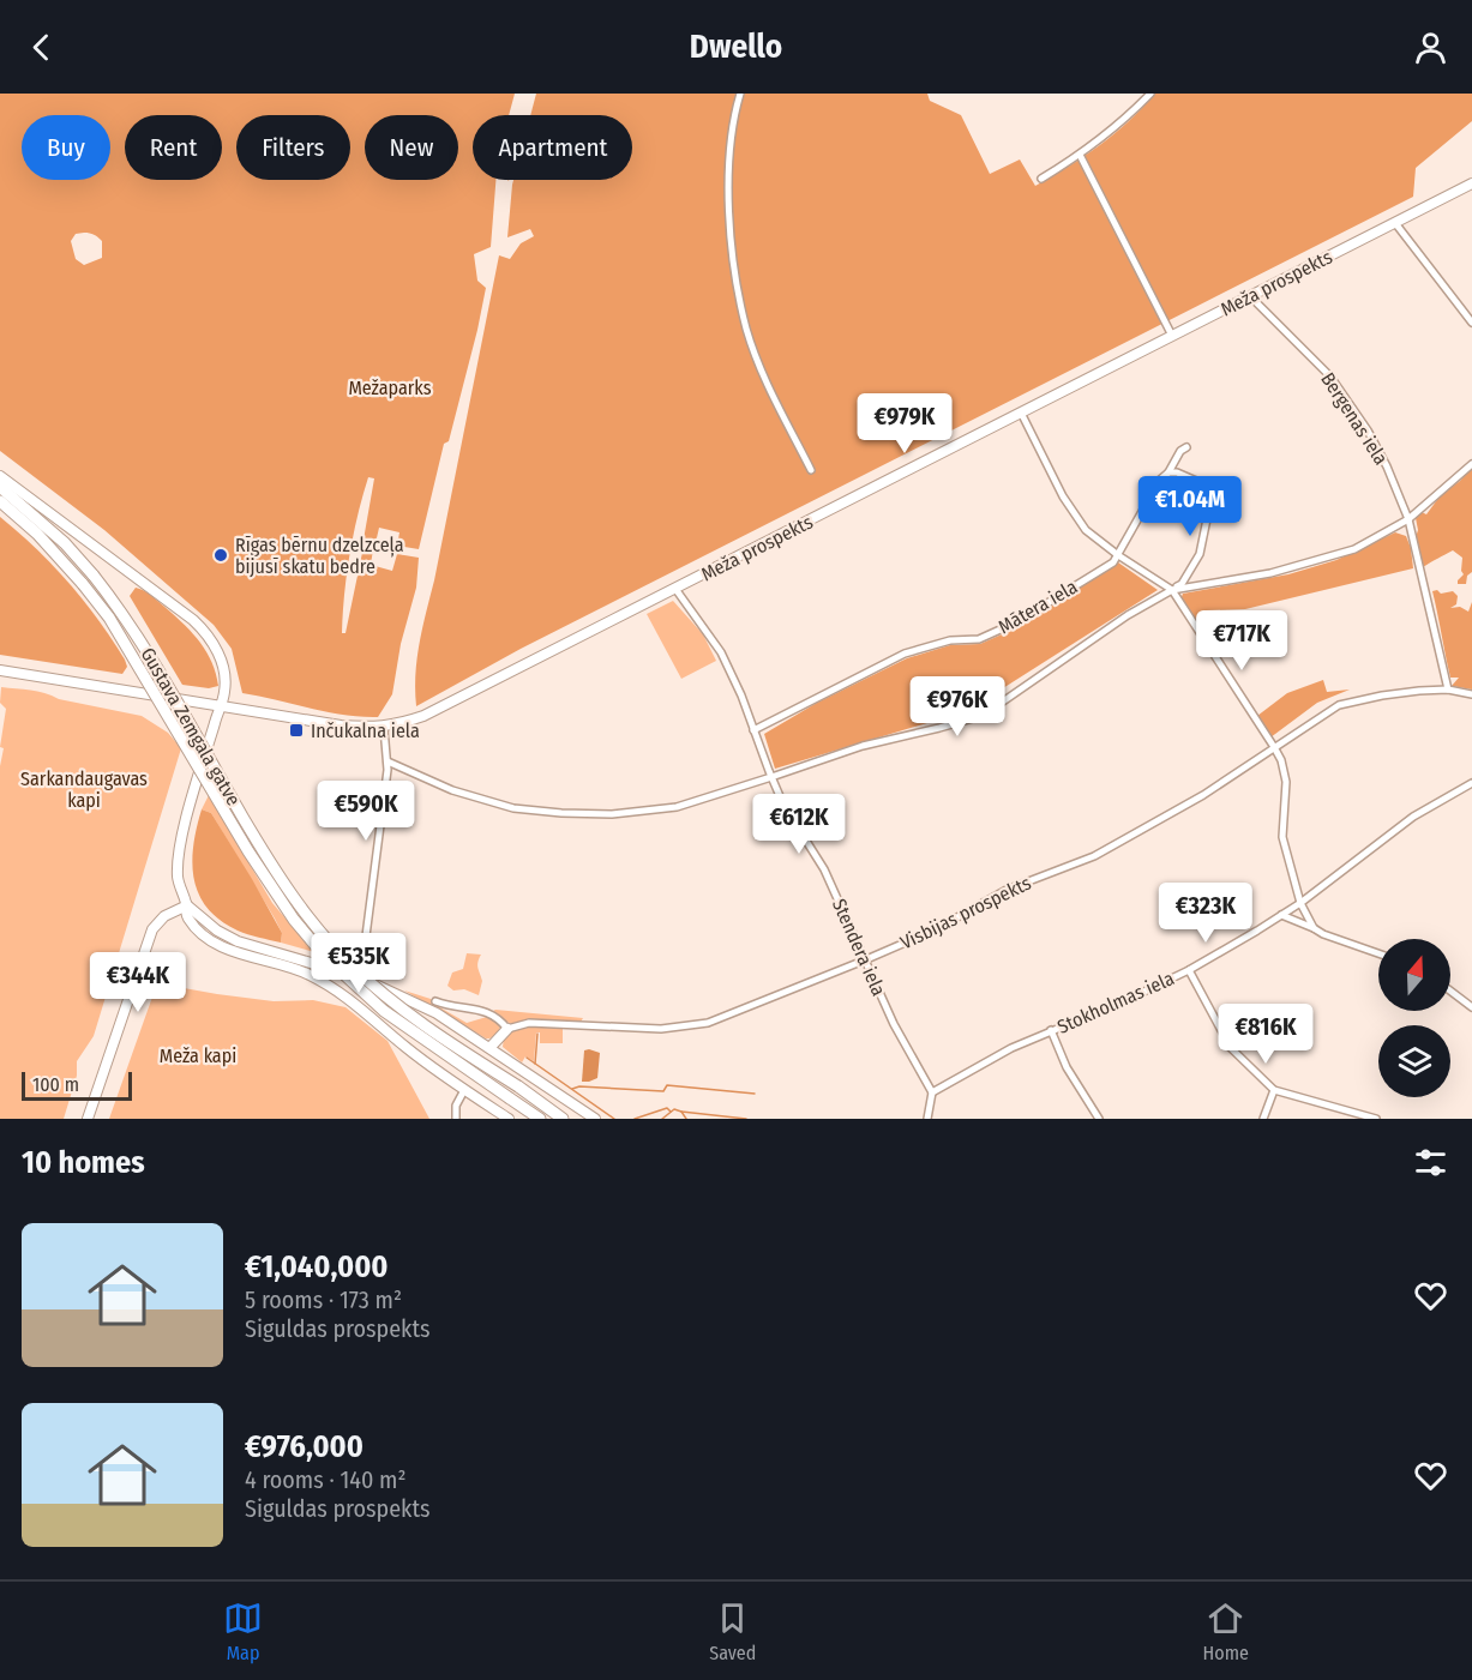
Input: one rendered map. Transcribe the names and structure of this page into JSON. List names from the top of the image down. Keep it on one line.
{"streets":{"main road":["Gustava Zemgala gatve"],"street":["Meža prospekts","Bergenas iela","Mātera iela","Visbijas prospekts","Stendera iela","Stokholmas iela"]},"crossings":[["Meža prospekts","Bergenas iela"],["Meža prospekts","Stendera iela"],["Bergenas iela","Visbijas prospekts"],["Mātera iela","Stendera iela"],["Visbijas prospekts","Stendera iela"],["Stendera iela","Stokholmas iela"]],"parks":["Mežaparks","Sarkandaugavas kapi","Meža kapi"],"places":{"other":["Rīgas bērnu dzelzceļa bijusī skatu bedre"],"transit":["Inčukalna iela"]},"scale_bar":"100 m","north":"top","page":{"header":"Dwello","chip":["Buy","Rent","Filters","New","Apartment"],"price":["€979K","€1.04M","€717K","€976K","€590K","€612K","€323K","€535K","€344K","€816K"],"scale":"100 m","heading":"10 homes","list":[{"name":"€1,040,000","note":"5 rooms · 173 m² · Siguldas prospekts"},{"name":"€976,000","note":"4 rooms · 140 m² · Siguldas prospekts"}],"tabs":["Map","Saved","Home"]}}
